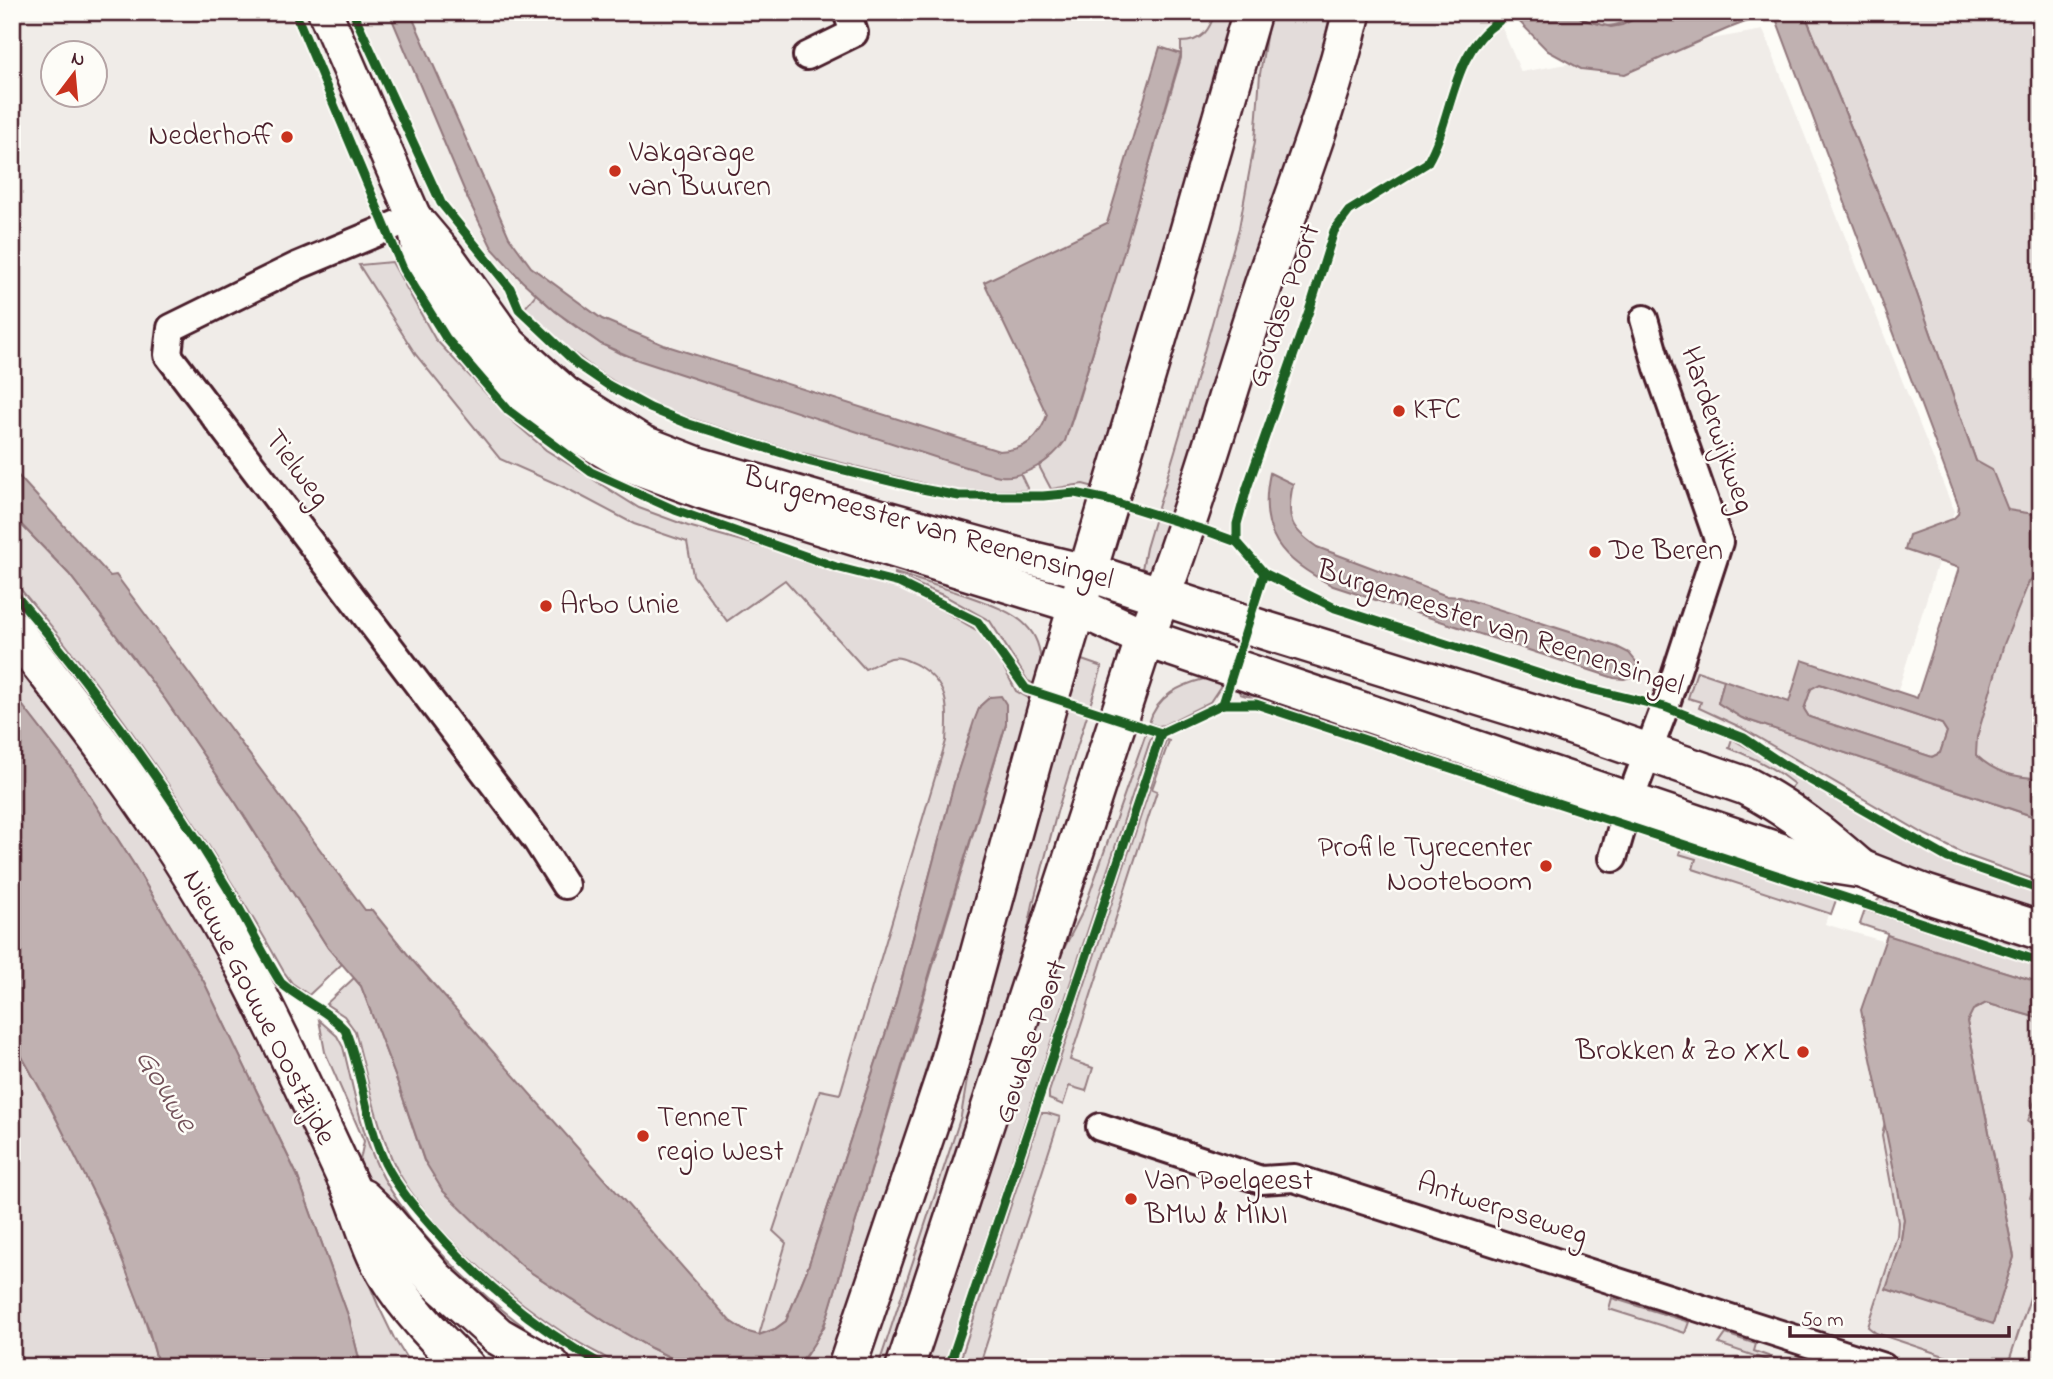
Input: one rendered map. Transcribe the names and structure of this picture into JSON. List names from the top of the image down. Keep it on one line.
{"streets":{"main road":["Goudse Poort","Burgemeester van Reenensingel","Nieuwe Gouwe Oostzijde"],"street":["Harderwijkweg","Tielweg","Antwerpseweg"]},"crossings":[["Goudse Poort","Burgemeester van Reenensingel"],["Harderwijkweg","Burgemeester van Reenensingel"],["Tielweg","Burgemeester van Reenensingel"]],"water":["Gouwe"],"places":["Nederhoff","Vakgarage van Buuren","KFC","De Beren","Arbo Unie","Profile Tyrecenter Nooteboom","Brokken & Zo XXL","TenneT regio West","Van Poelgeest BMW & MINI"],"scale_bar":"50 m","north":"top"}
